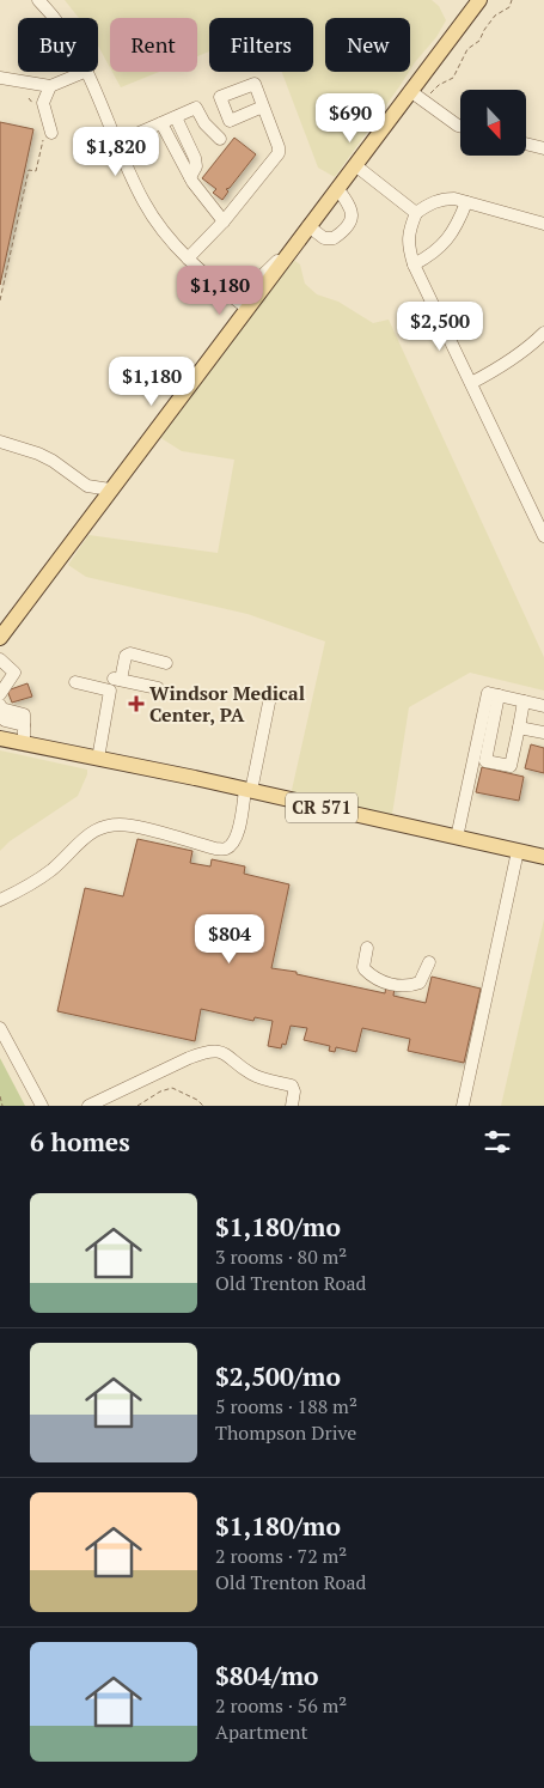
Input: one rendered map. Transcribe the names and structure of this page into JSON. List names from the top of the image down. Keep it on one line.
{"streets":{"main road":["CR 571"]},"places":{"health":["Windsor Medical Center, PA"]},"north":"bottom","page":{"chip":["Buy","Rent","Filters","New"],"price":["$690","$1,820","$1,180","$2,500","$1,180","$804"],"heading":"6 homes","list":[{"name":"$1,180/mo","note":"3 rooms · 80 m² · Old Trenton Road"},{"name":"$2,500/mo","note":"5 rooms · 188 m² · Thompson Drive"},{"name":"$1,180/mo","note":"2 rooms · 72 m² · Old Trenton Road"},{"name":"$804/mo","note":"2 rooms · 56 m² · Apartment"}]}}
